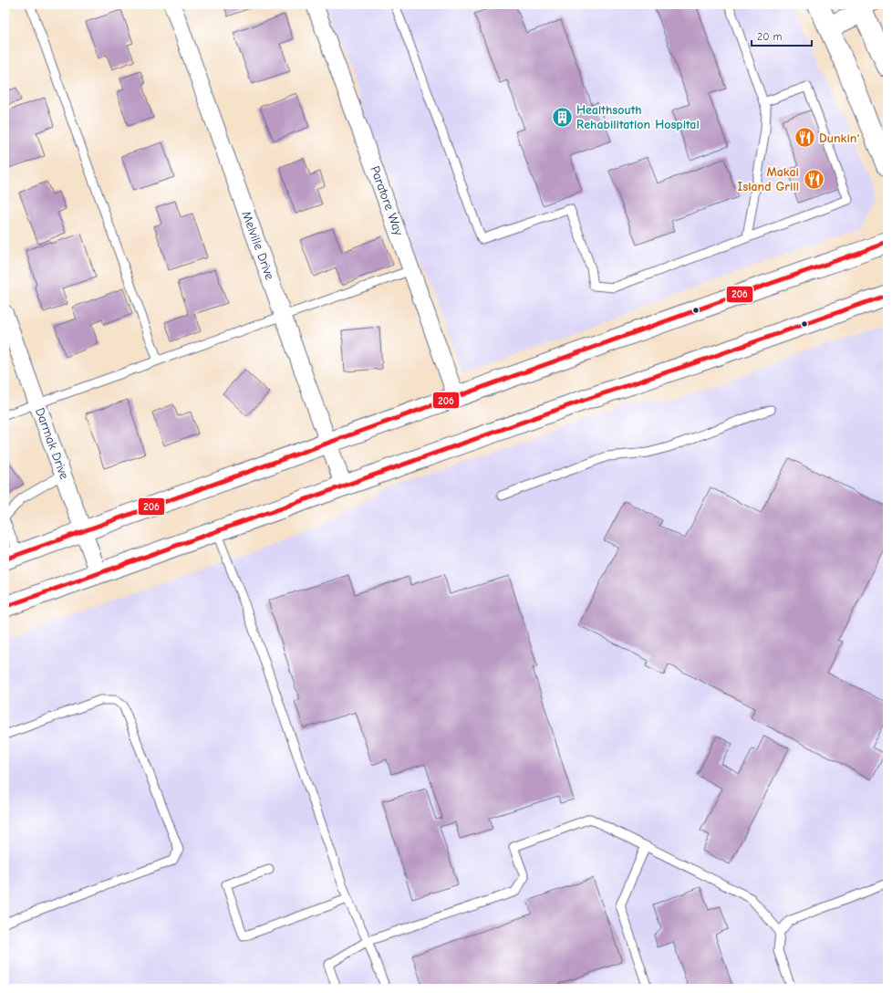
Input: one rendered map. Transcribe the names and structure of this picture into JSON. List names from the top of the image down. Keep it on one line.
{"streets":{"street":["Paratore Way","Melville Drive","Darmak Drive"]},"places":{"building":["Healthsouth Rehabilitation Hospital"],"restaurant":["Dunkin'","Makai Island Grill"]},"lines":["transit line 206"],"scale_bar":"20 m"}
